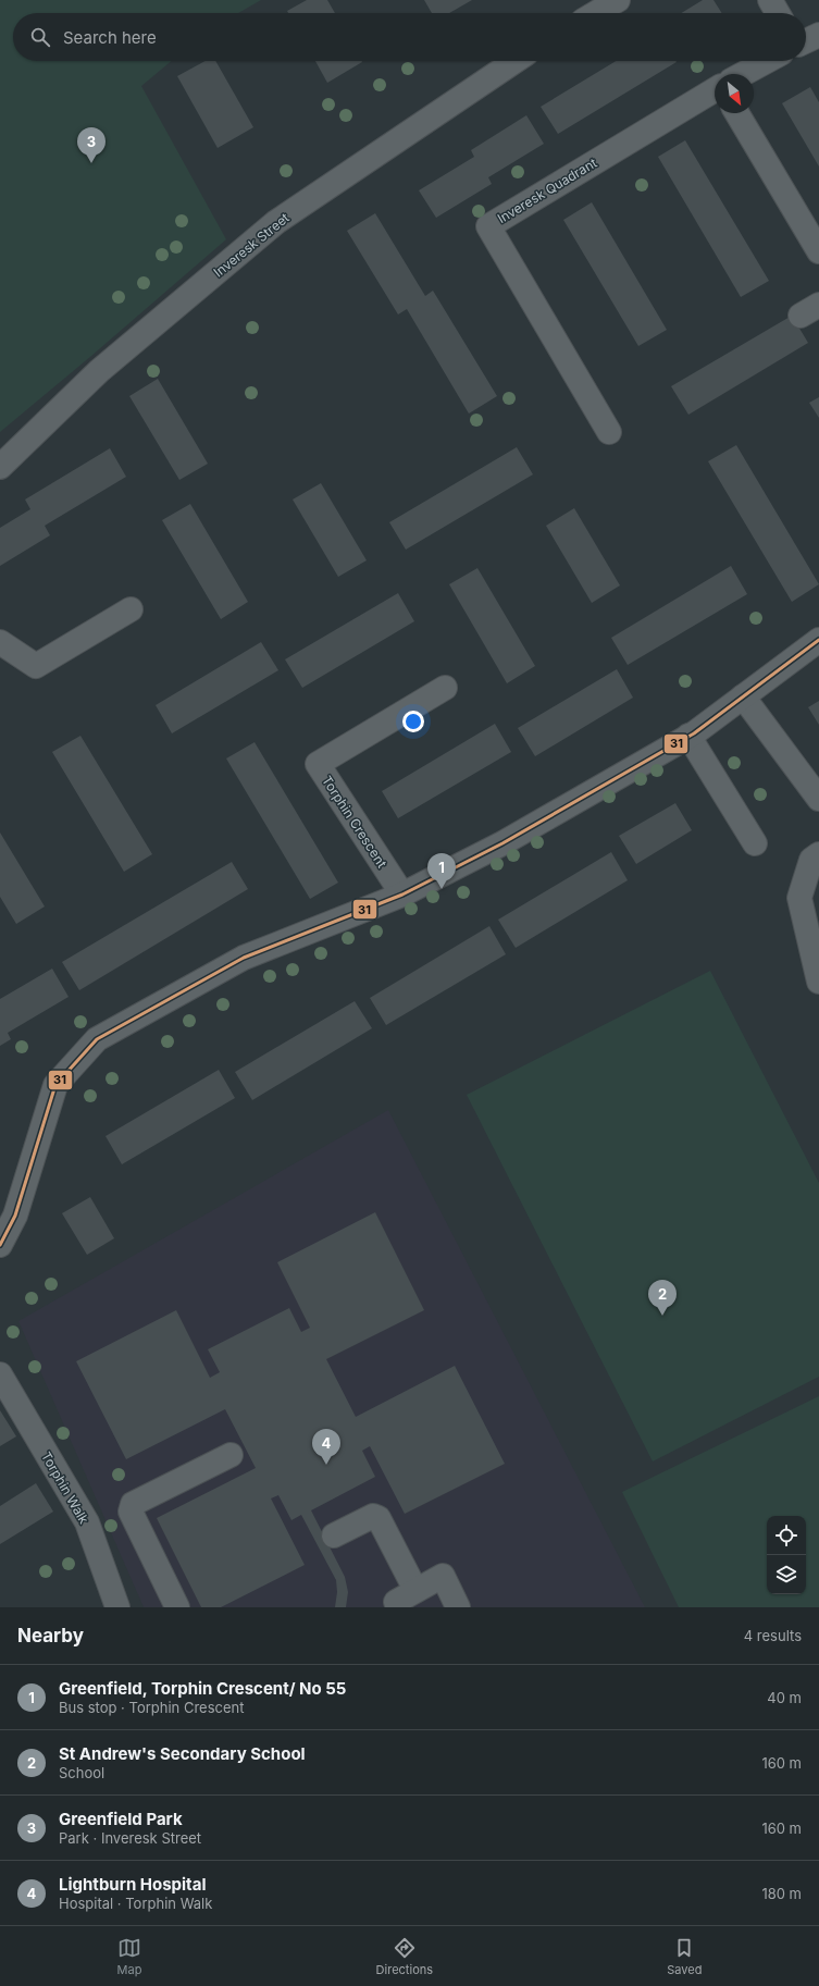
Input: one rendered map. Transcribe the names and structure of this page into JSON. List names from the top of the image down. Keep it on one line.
{"streets":{"street":["Inveresk Quadrant","Inveresk Street","Torphin Crescent","Torphin Walk"]},"lines":["transit line 31"],"north":"bottom right","page":{"search":"Search here","pins":["3","1","2","4"],"heading":["Nearby","4 results"],"list":[{"mark":"1","name":"Greenfield, Torphin Crescent/ No 55","note":"Bus stop · Torphin Crescent","value":"40 m"},{"mark":"2","name":"St Andrew's Secondary School","note":"School","value":"160 m"},{"mark":"3","name":"Greenfield Park","note":"Park · Inveresk Street","value":"160 m"},{"mark":"4","name":"Lightburn Hospital","note":"Hospital · Torphin Walk","value":"180 m"}],"nav":["Map","Directions","Saved"]}}
